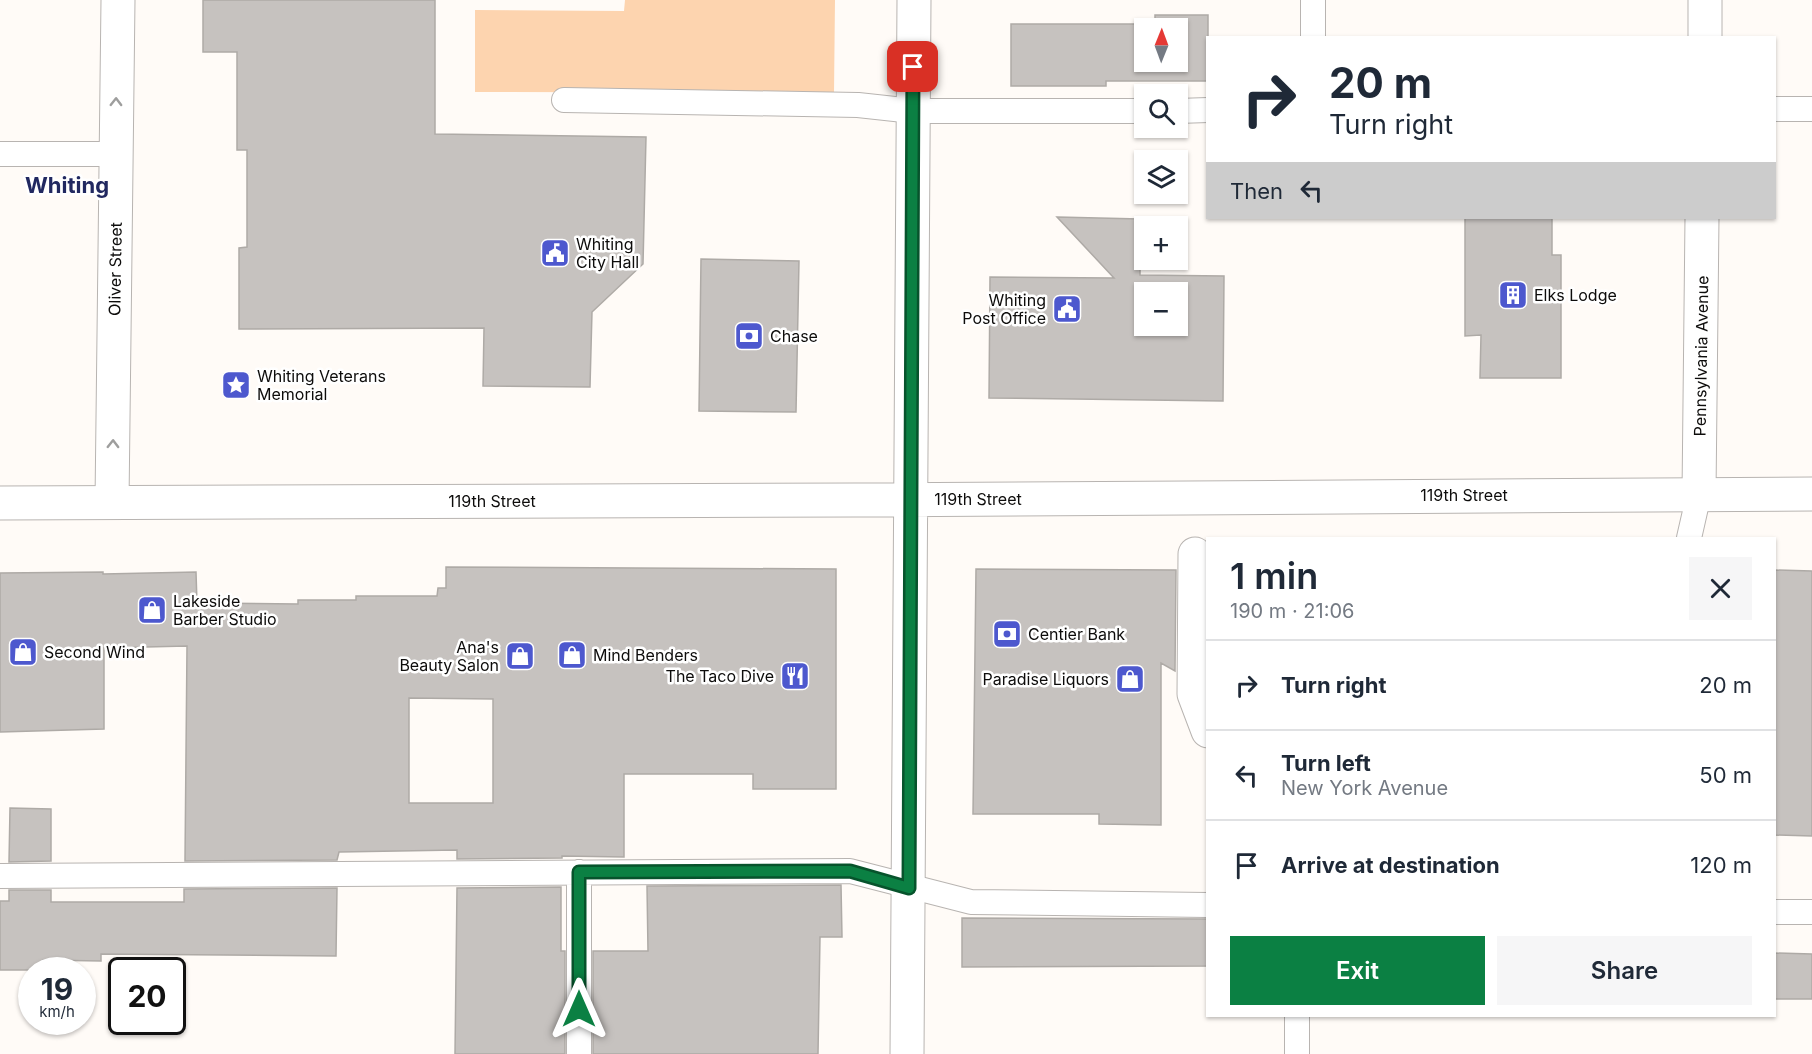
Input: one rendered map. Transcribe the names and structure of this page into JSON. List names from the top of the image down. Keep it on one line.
{"streets":{"street":["Oliver Street","Pennsylvania Avenue","119th Street"]},"crossings":[["Oliver Street","119th Street"],["Pennsylvania Avenue","119th Street"]],"one_way":["Oliver Street"],"districts":["Whiting"],"places":{"public building":["Whiting City Hall","Whiting Post Office"],"building":["Elks Lodge"],"bank":["Chase","Centier Bank"],"place":["Whiting Veterans Memorial"],"shop":["Lakeside Barber Studio","Second Wind","Mind Benders","Ana's Beauty Salon","Paradise Liquors"],"restaurant":["The Taco Dive"]},"north":"top","page":{"map_buttons":["+","−"],"turn":["20 m","Turn right"],"then":"Then","heading":["1 min","190 m · 21:06"],"list":[{"name":"Turn right","value":"20 m"},{"name":"Turn left","note":"New York Avenue","value":"50 m"},{"name":"Arrive at destination","value":"120 m"}],"buttons":["Exit","Share"],"speed":"19 km/h","limit":"20"}}
